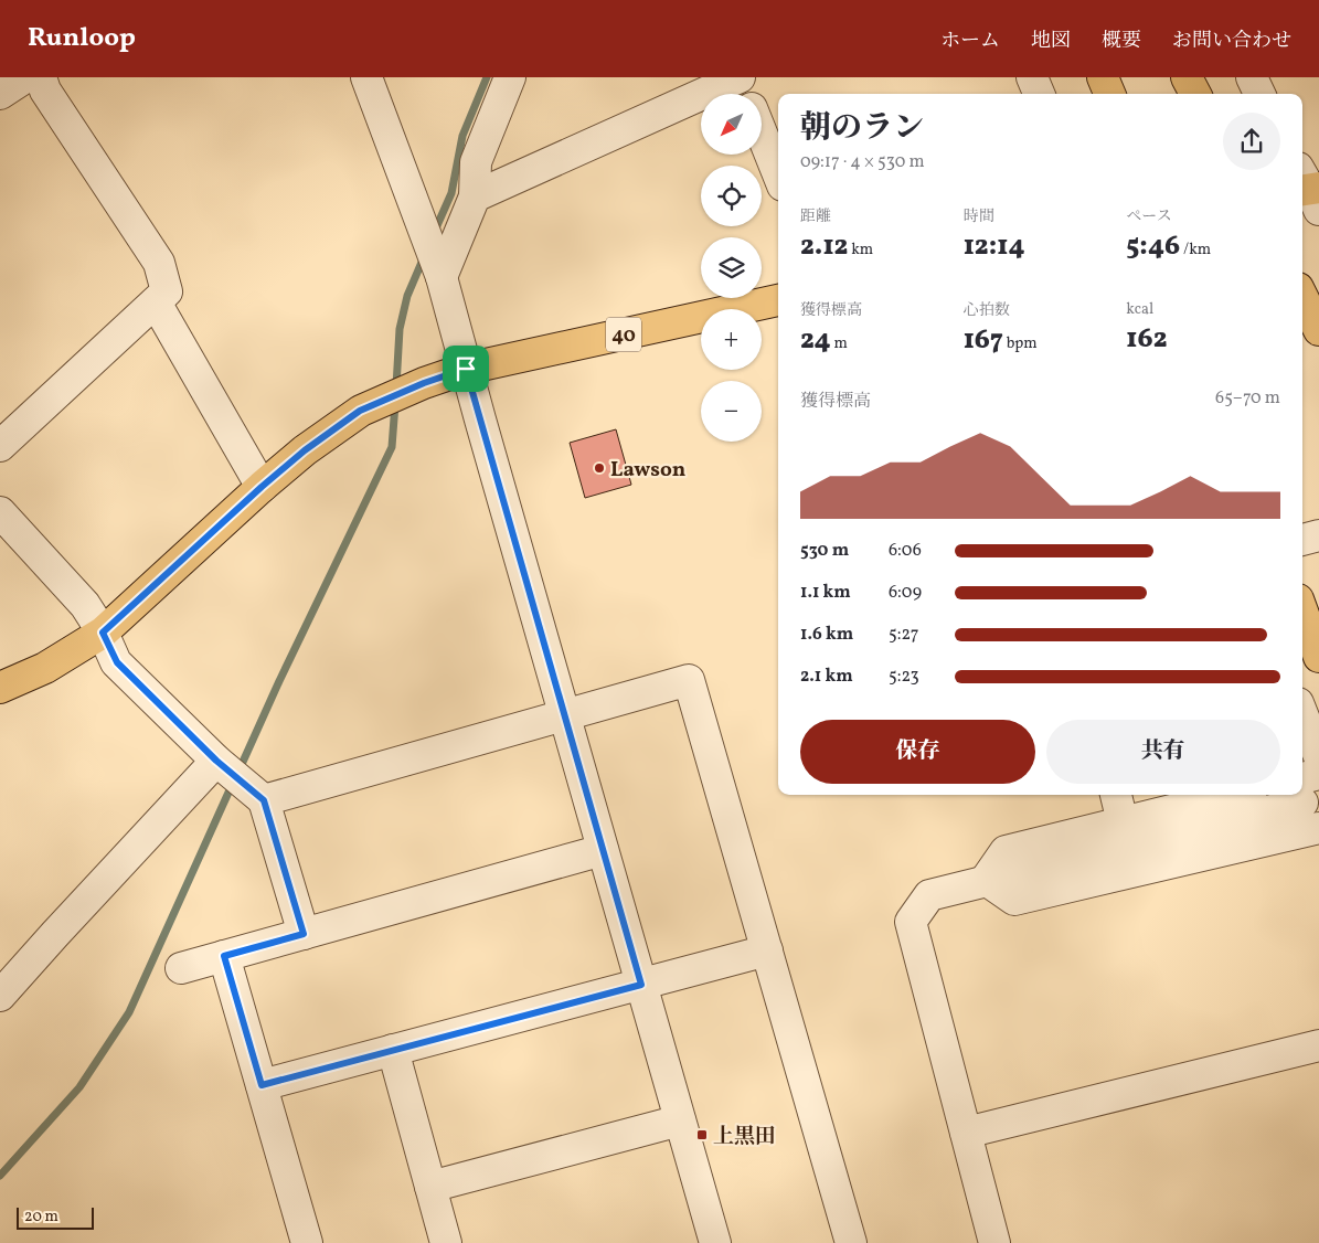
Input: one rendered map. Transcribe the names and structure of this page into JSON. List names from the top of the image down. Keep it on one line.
{"streets":{"main road":["40"]},"places":{"other":["Lawson"],"transit":["上黒田"]},"scale_bar":"20 m","north":"bottom left","page":{"header":"Runloop","nav":["ホーム","地図","概要","お問い合わせ"],"map_buttons":["+","−"],"heading":["朝のラン","09:17 · 4 × 530 m"],"stats":[["距離","2.12 km"],["時間","12:14"],["ペース","5:46 /km"],["獲得標高","24 m"],["心拍数","167 bpm"],["kcal","162"]],"chart":["獲得標高","65–70 m"],"list":[{"name":"530 m","note":"6:06"},{"name":"1.1 km","note":"6:09"},{"name":"1.6 km","note":"5:27"},{"name":"2.1 km","note":"5:23"}],"buttons":["保存","共有"],"scale":"20 m"}}
